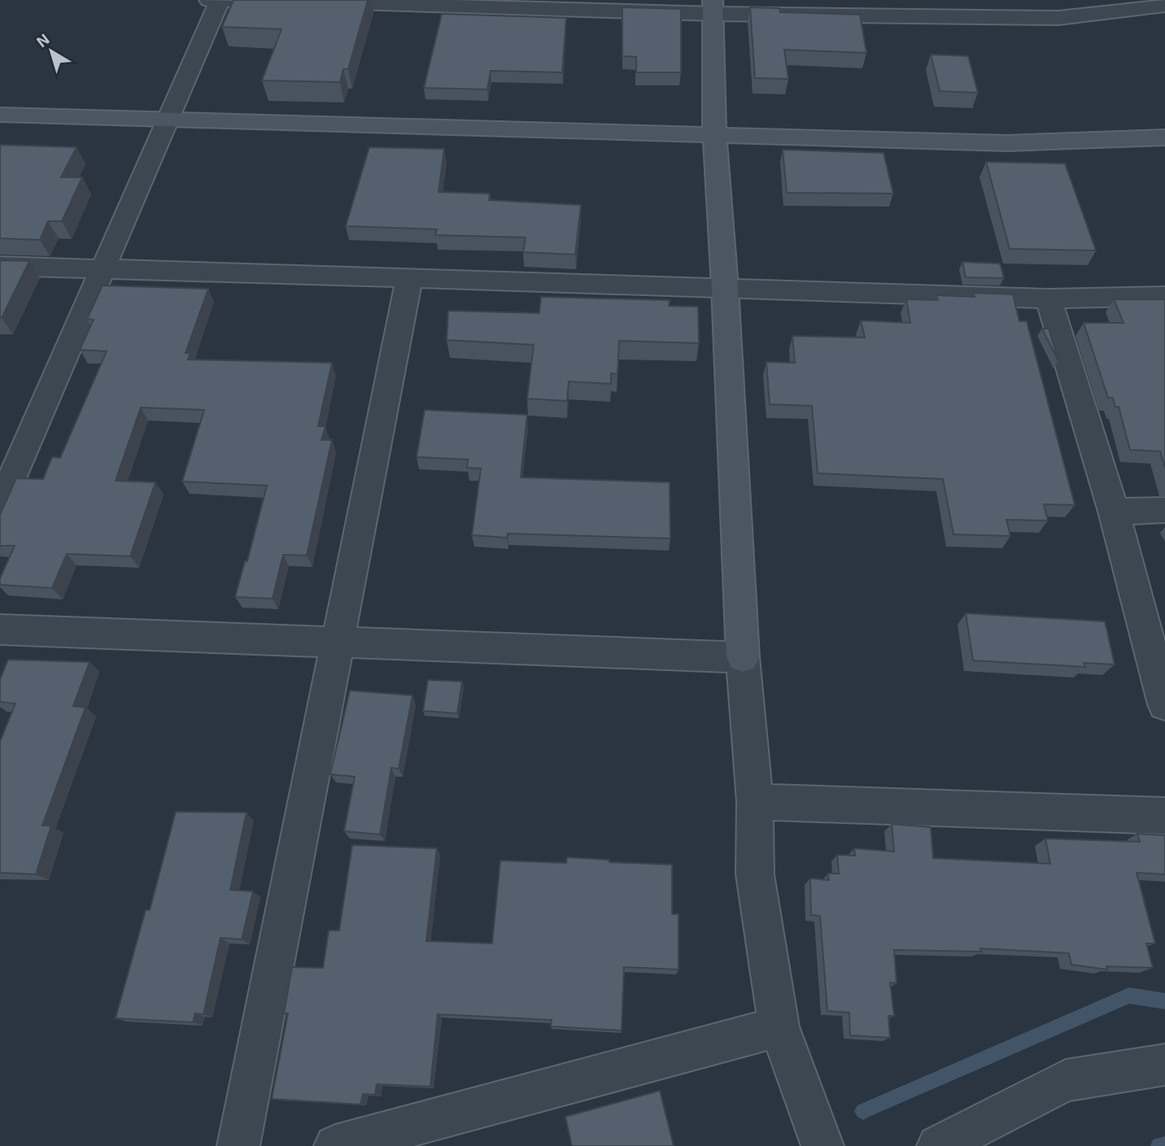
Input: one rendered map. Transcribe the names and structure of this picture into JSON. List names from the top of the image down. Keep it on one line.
{"north":"top left"}
